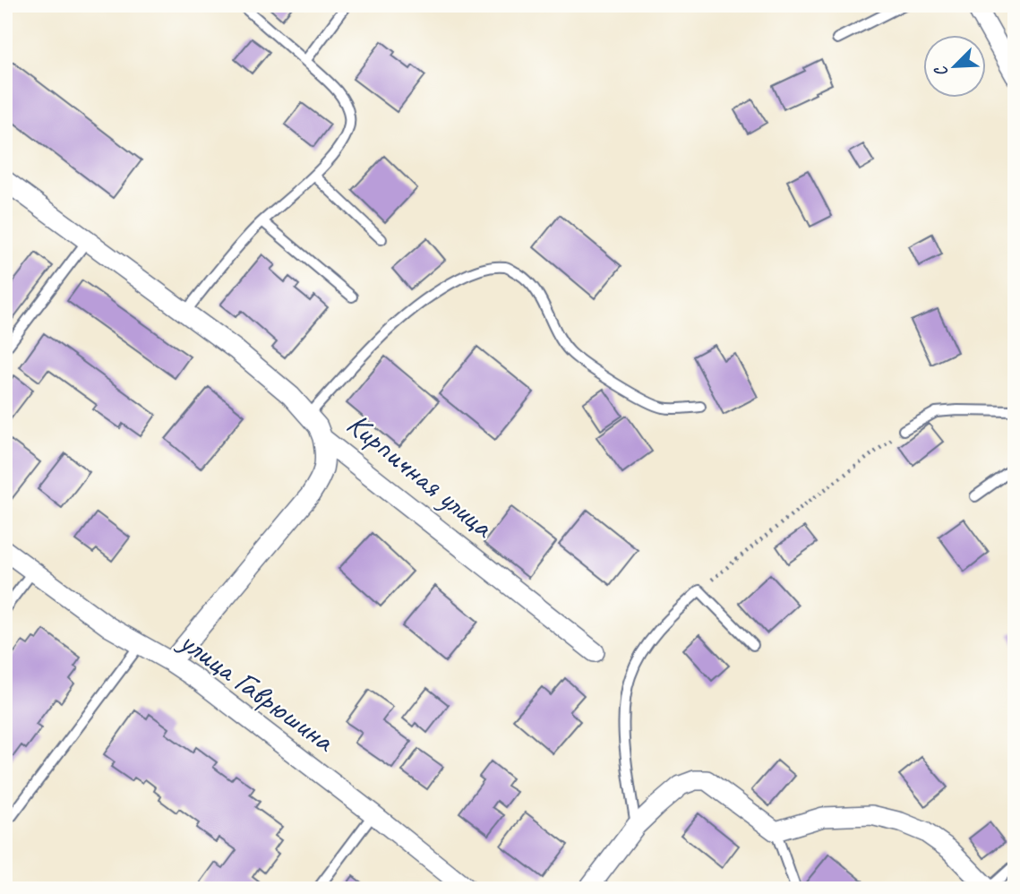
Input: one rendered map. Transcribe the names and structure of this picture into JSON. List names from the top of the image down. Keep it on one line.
{"streets":{"street":["Кирпичная улица","улица Гаврюшина"]},"north":"bottom left"}
